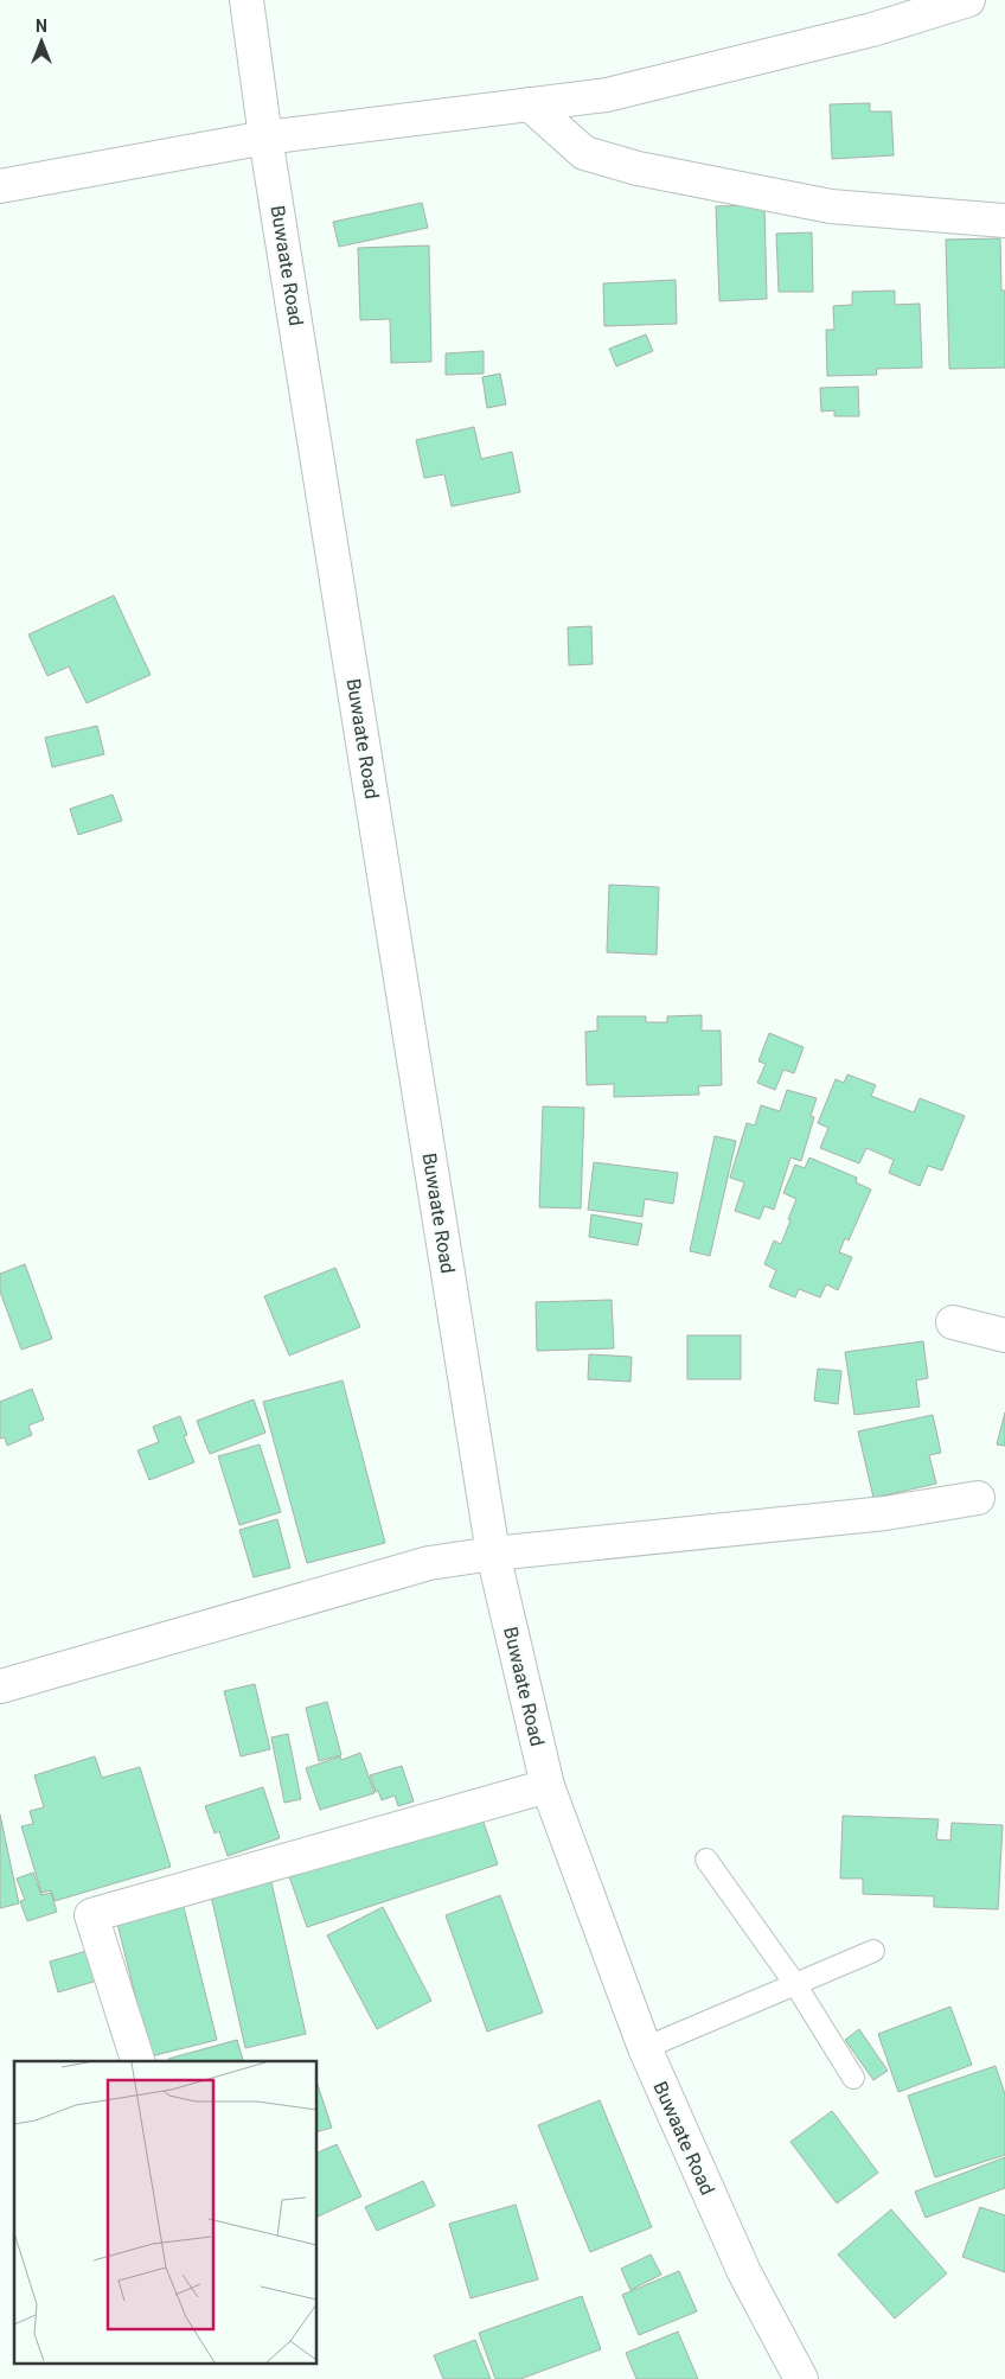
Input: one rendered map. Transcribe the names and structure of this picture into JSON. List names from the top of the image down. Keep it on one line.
{"streets":{"street":["Buwaate Road"]},"north":"top"}
